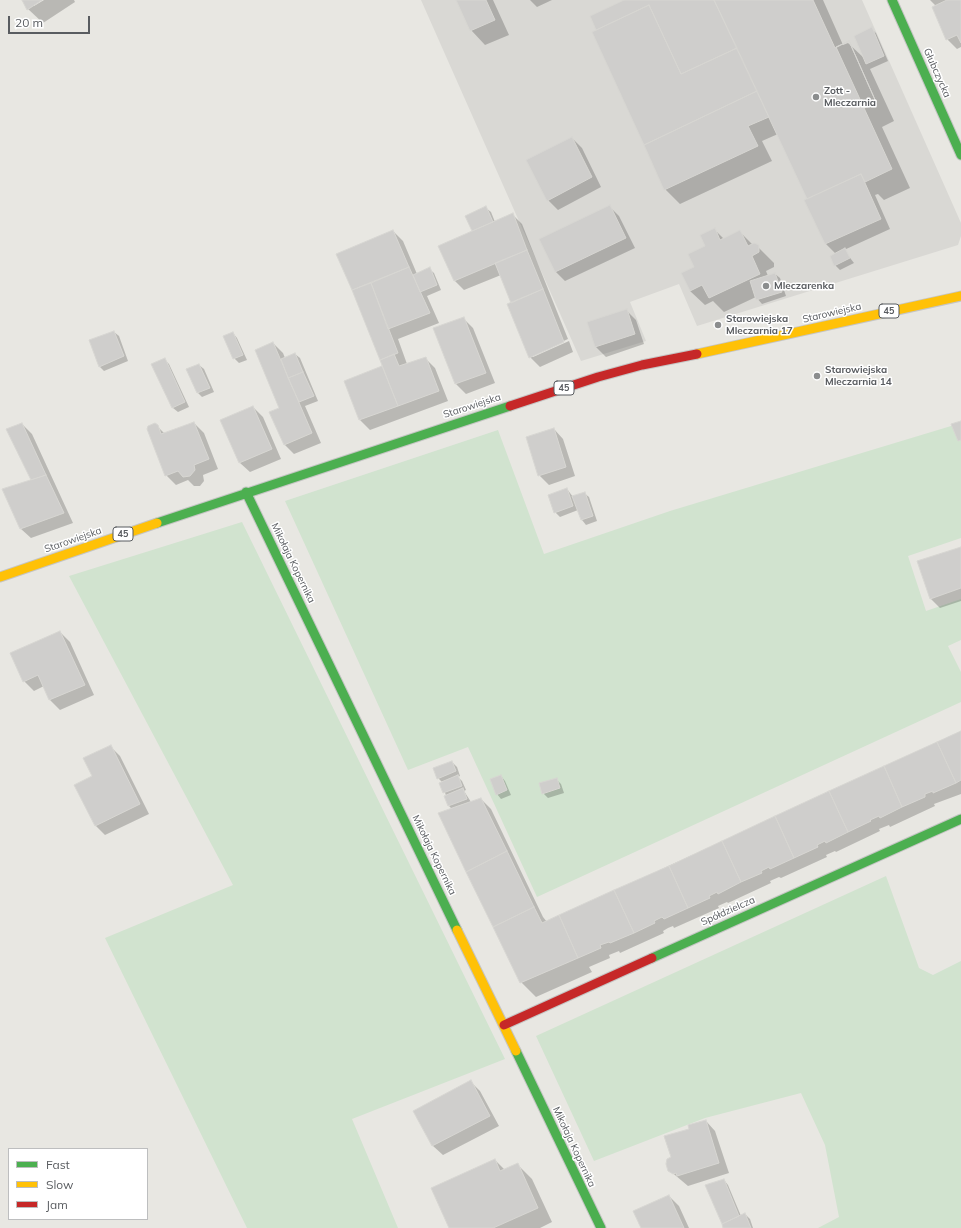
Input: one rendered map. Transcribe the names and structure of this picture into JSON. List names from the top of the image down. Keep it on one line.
{"streets":{"street":["Głubczycka","45","Starowiejska","Mikołaja Kopernika","Spółdzielcza"]},"crossings":[["Starowiejska","Mikołaja Kopernika"],["Mikołaja Kopernika","Spółdzielcza"]],"places":["Zott - Mleczarnia","Mleczarenka","Starowiejska Mleczarnia 17","Starowiejska Mleczarnia 14"],"legend":["Fast","Slow","Jam"],"scale_bar":"20 m"}
